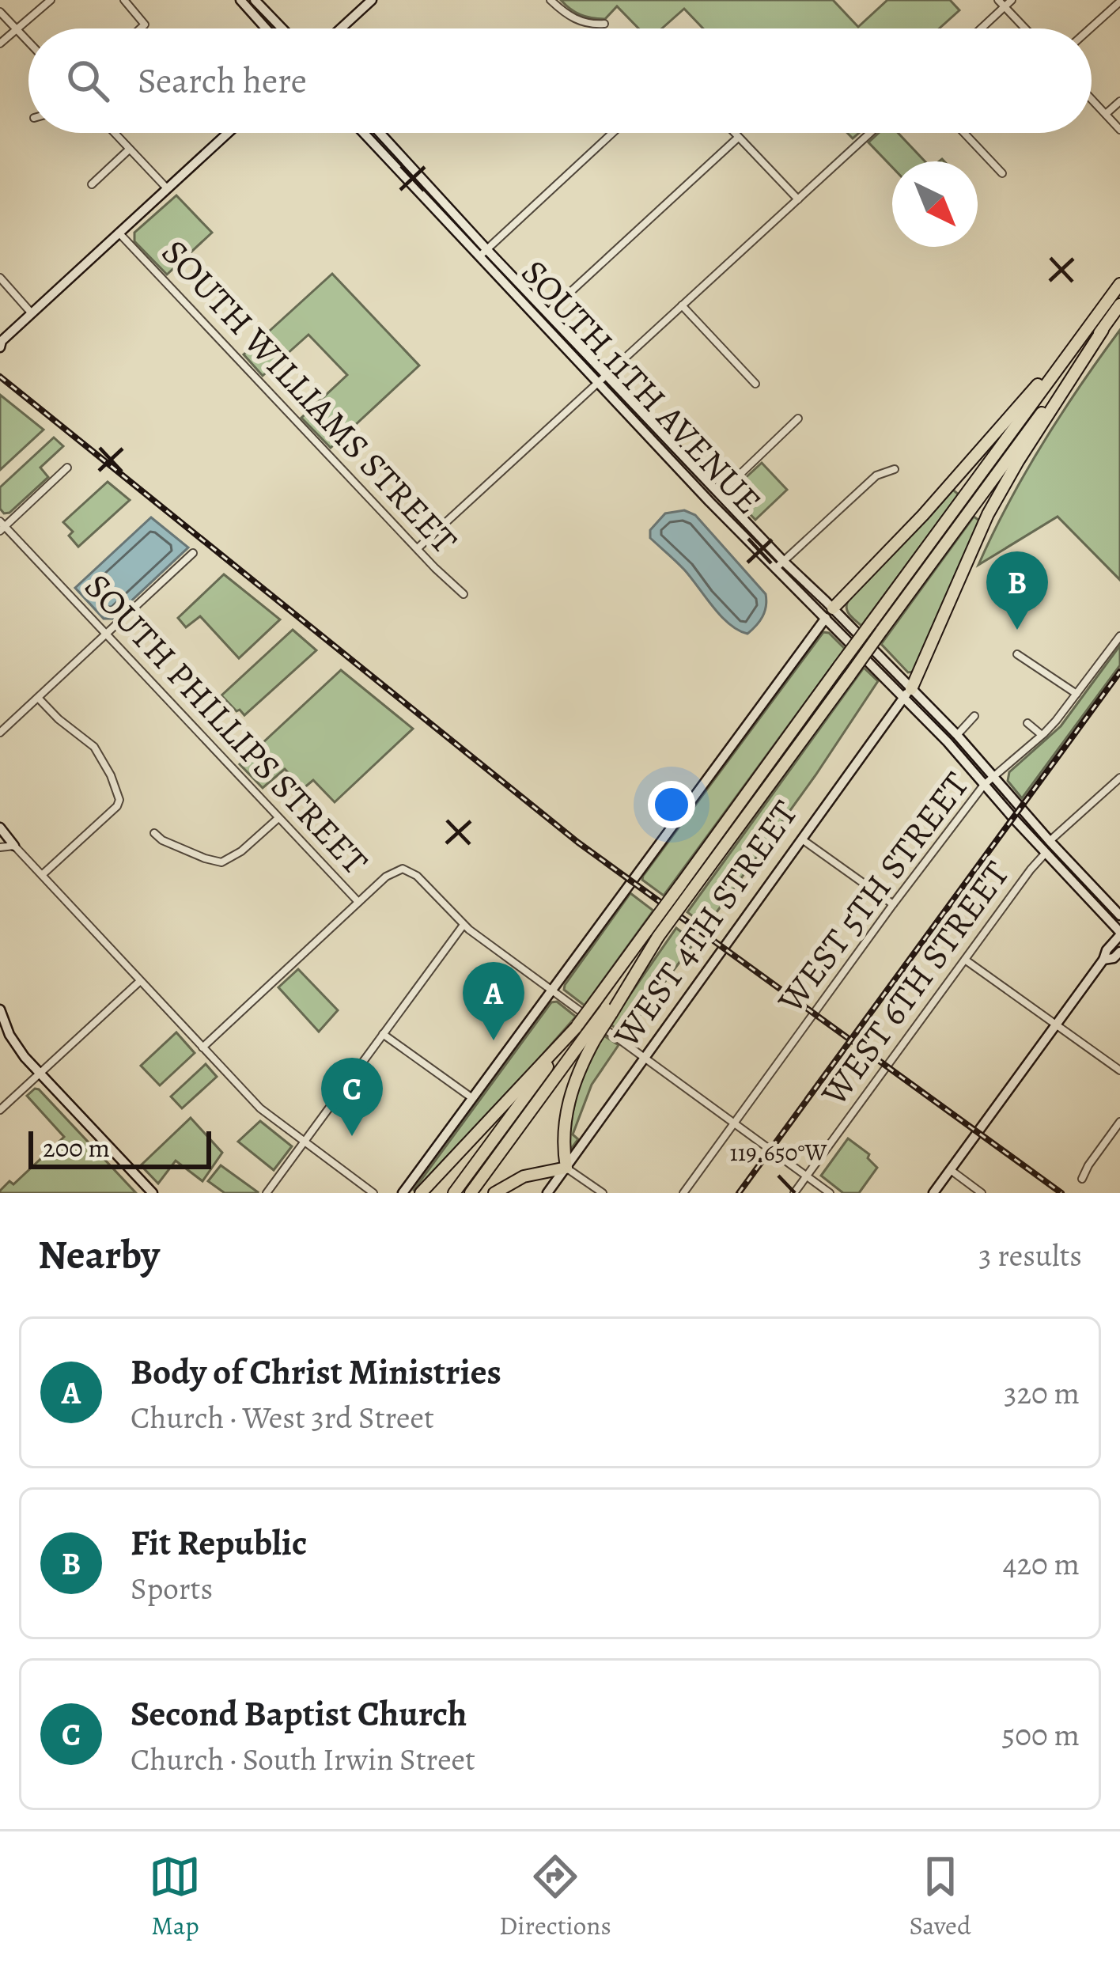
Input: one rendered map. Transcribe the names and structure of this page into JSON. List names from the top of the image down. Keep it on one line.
{"streets":{"main road":["SOUTH 11TH AVENUE","WEST 4TH STREET"],"street":["SOUTH WILLIAMS STREET","SOUTH PHILLIPS STREET","WEST 5TH STREET","WEST 6TH STREET"]},"crossings":[["SOUTH 11TH AVENUE","WEST 5TH STREET"],["SOUTH 11TH AVENUE","WEST 4TH STREET"],["SOUTH 11TH AVENUE","WEST 6TH STREET"],["SOUTH PHILLIPS STREET","WEST 5TH STREET"],["SOUTH PHILLIPS STREET","WEST 4TH STREET"],["SOUTH PHILLIPS STREET","WEST 6TH STREET"]],"scale_bar":"200 m","north":"bottom right","page":{"search":"Search here","pins":["B","A","C"],"scale":"200 m","heading":["Nearby","3 results"],"list":[{"mark":"A","name":"Body of Christ Ministries","note":"Church · West 3rd Street","value":"320 m"},{"mark":"B","name":"Fit Republic","note":"Sports","value":"420 m"},{"mark":"C","name":"Second Baptist Church","note":"Church · South Irwin Street","value":"500 m"}],"nav":["Map","Directions","Saved"]},"coordinates":["119.650°W"]}
